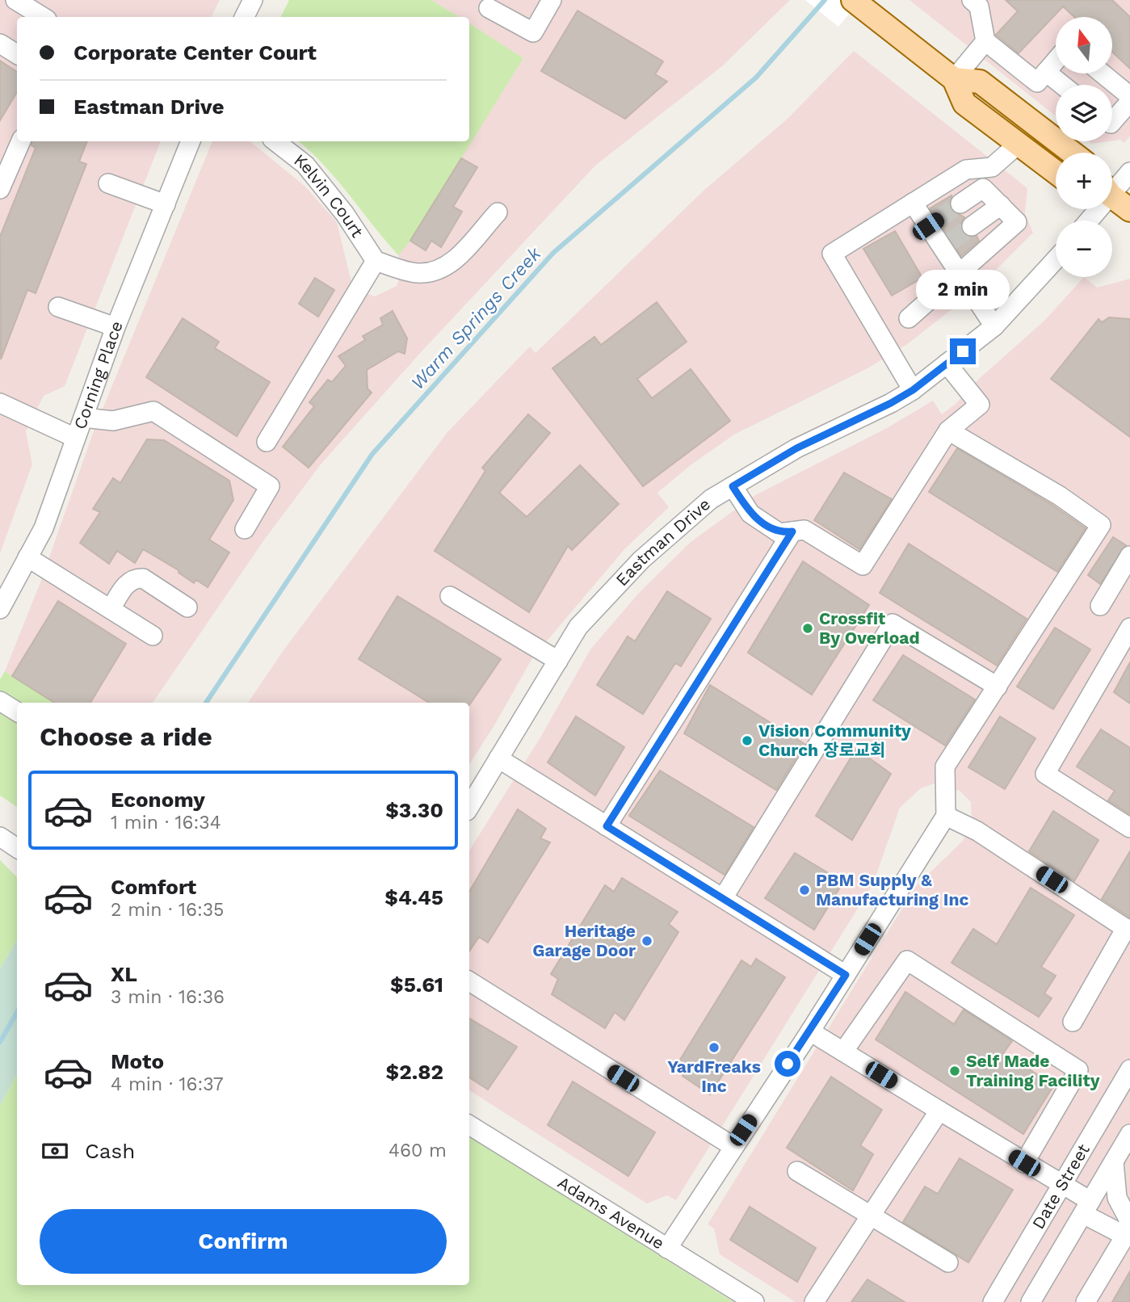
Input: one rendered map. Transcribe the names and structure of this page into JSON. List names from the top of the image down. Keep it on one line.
{"streets":{"street":["Kelvin Court","Corning Place","Eastman Drive","Date Street","Adams Avenue"]},"water":["Warm Springs Creek"],"places":["Crossfit By Overload","Vision Community Church 장로교회","PBM Supply & Manufacturing Inc","Heritage Garage Door","YardFreaks Inc","Self Made Training Facility"],"north":"top","page":{"map_buttons":["+","−"],"banner":["Corporate Center Court","Eastman Drive"],"bubble":"2 min","heading":"Choose a ride","list":[{"name":"Economy","note":"1 min · 16:34","value":"$3.30"},{"name":"Comfort","note":"2 min · 16:35","value":"$4.45"},{"name":"XL","note":"3 min · 16:36","value":"$5.61"},{"name":"Moto","note":"4 min · 16:37","value":"$2.82"}],"pay":["Cash","460 m"],"buttons":"Confirm"}}
